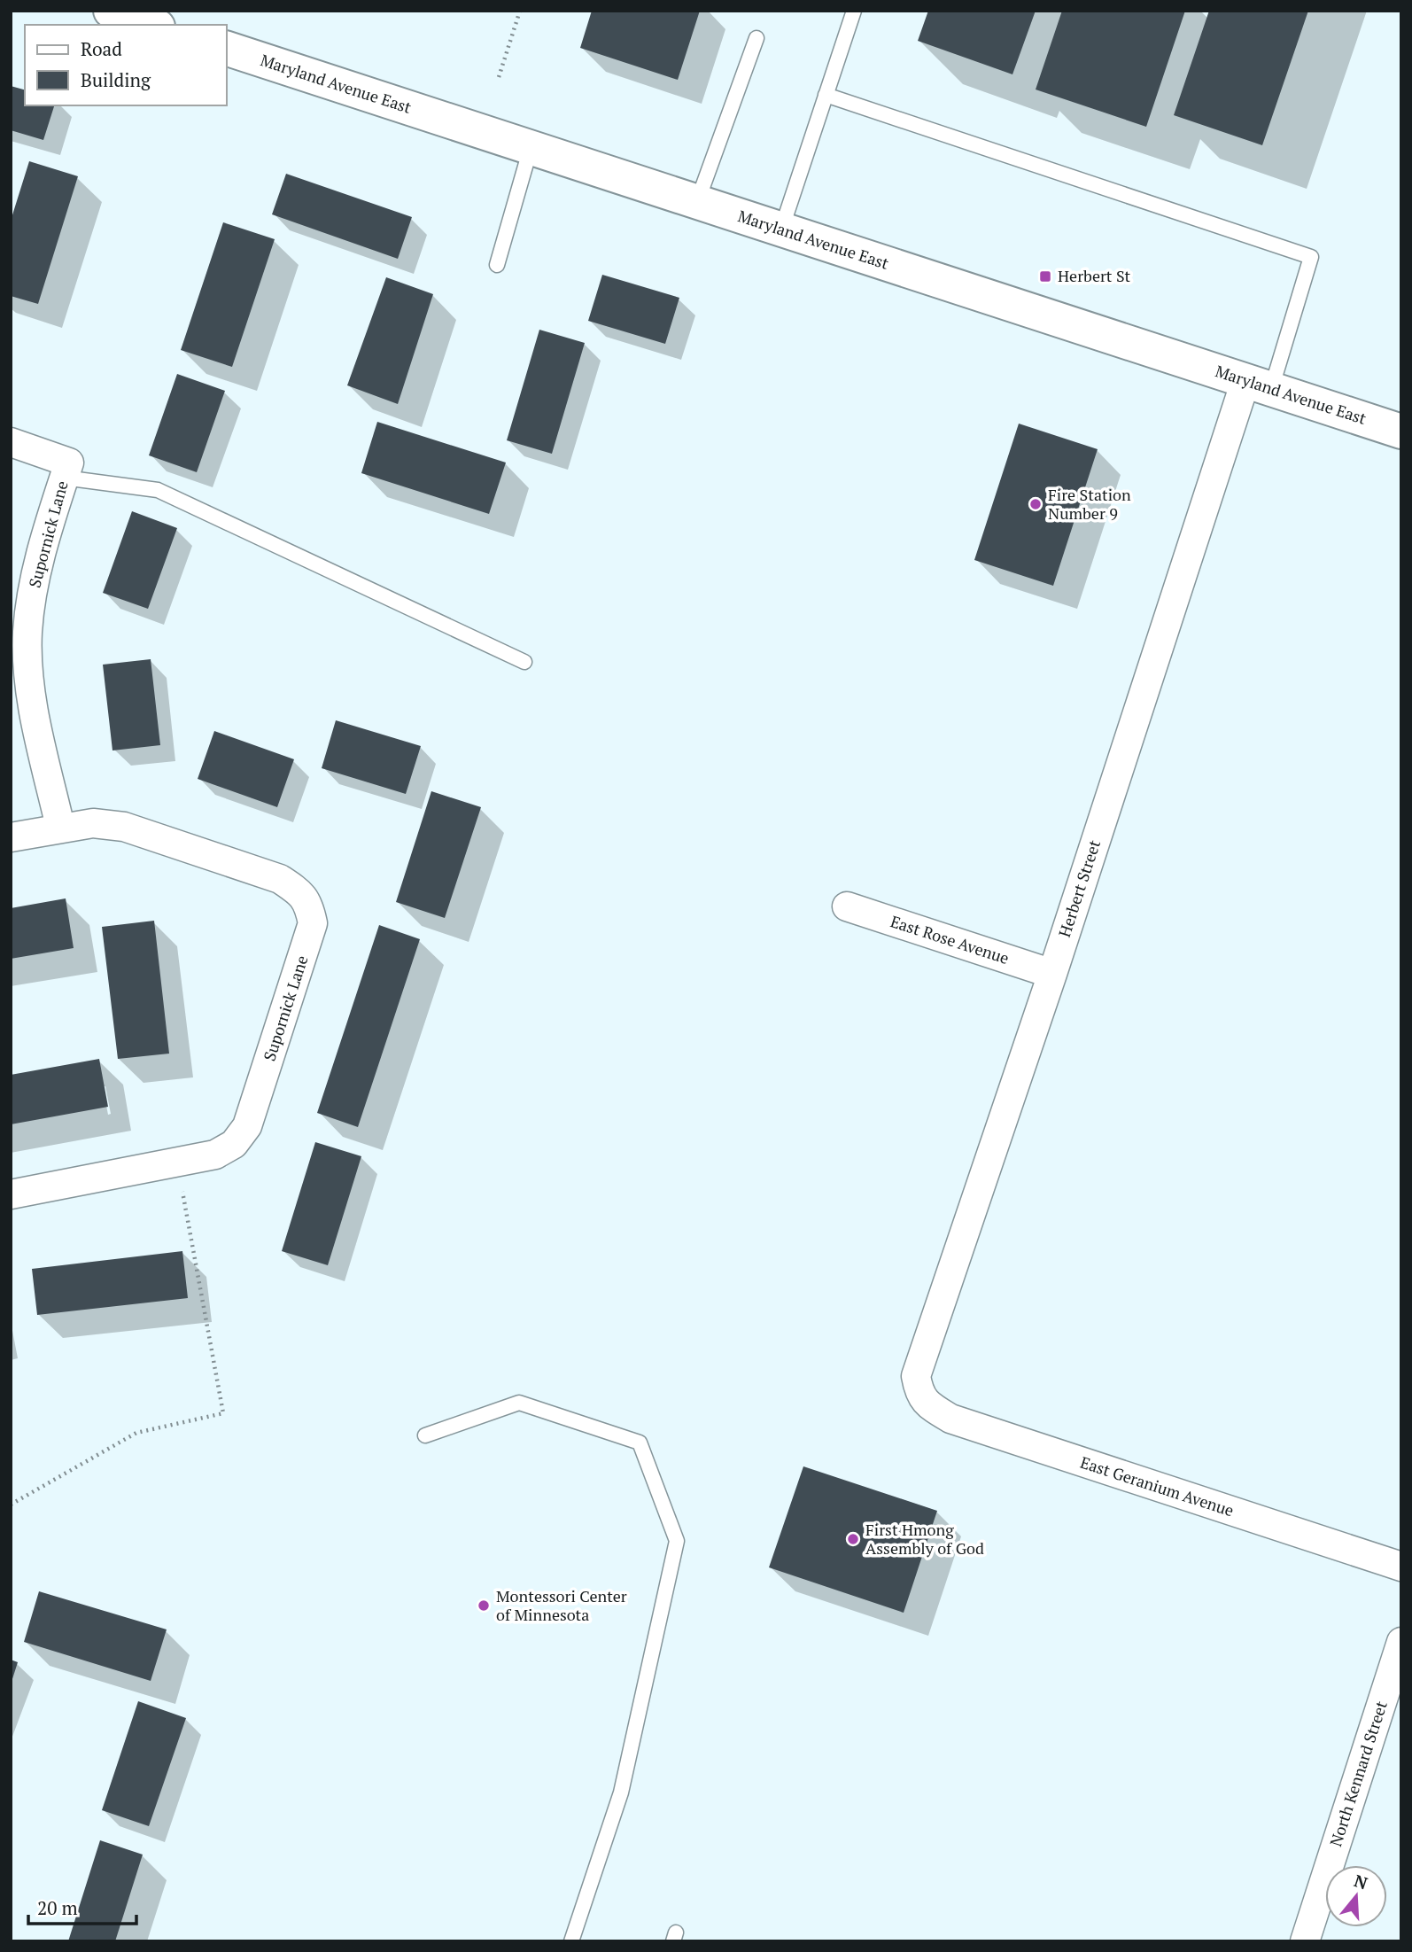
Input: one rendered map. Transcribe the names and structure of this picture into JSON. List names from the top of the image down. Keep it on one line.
{"streets":{"main road":["Maryland Avenue East"],"street":["Supornick Lane","Herbert Street","East Rose Avenue","East Geranium Avenue","North Kennard Street"]},"crossings":[["Maryland Avenue East","Herbert Street"],["Herbert Street","East Rose Avenue"],["Herbert Street","East Geranium Avenue"]],"places":{"transit":["Herbert St"],"other":["Fire Station Number 9","First Hmong Assembly of God","Montessori Center of Minnesota"]},"legend":["Road","Building"],"scale_bar":"20 m","north":"top"}
